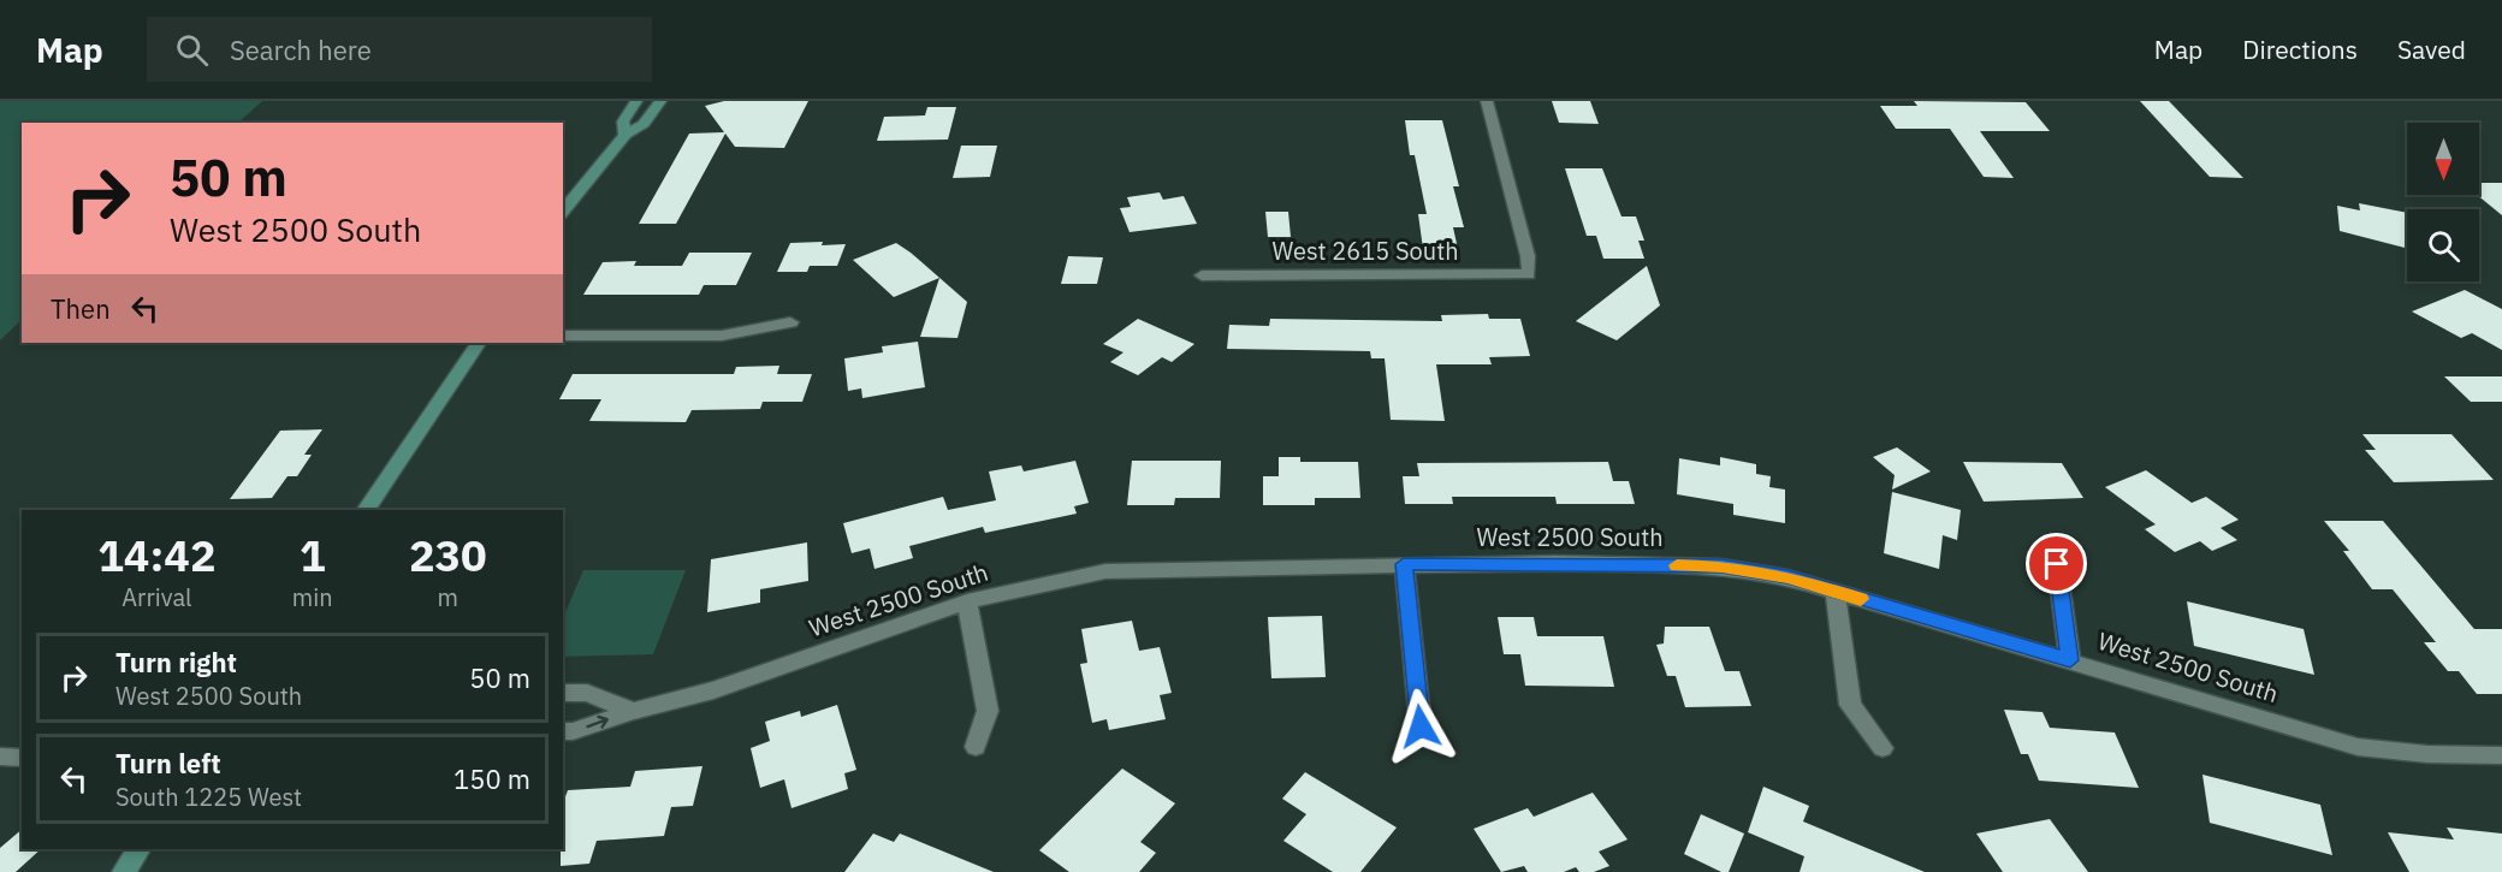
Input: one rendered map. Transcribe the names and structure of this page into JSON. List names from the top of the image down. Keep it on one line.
{"streets":{"street":["West 2615 South","West 2500 South"]},"north":"bottom","page":{"header":"Map","search":"Search here","nav":["Map","Directions","Saved"],"turn":["50 m","West 2500 South"],"then":"Then","eta":["14:42","Arrival","1","min","230","m"],"list":[{"name":"Turn right","note":"West 2500 South","value":"50 m"},{"name":"Turn left","note":"South 1225 West","value":"150 m"}]}}
